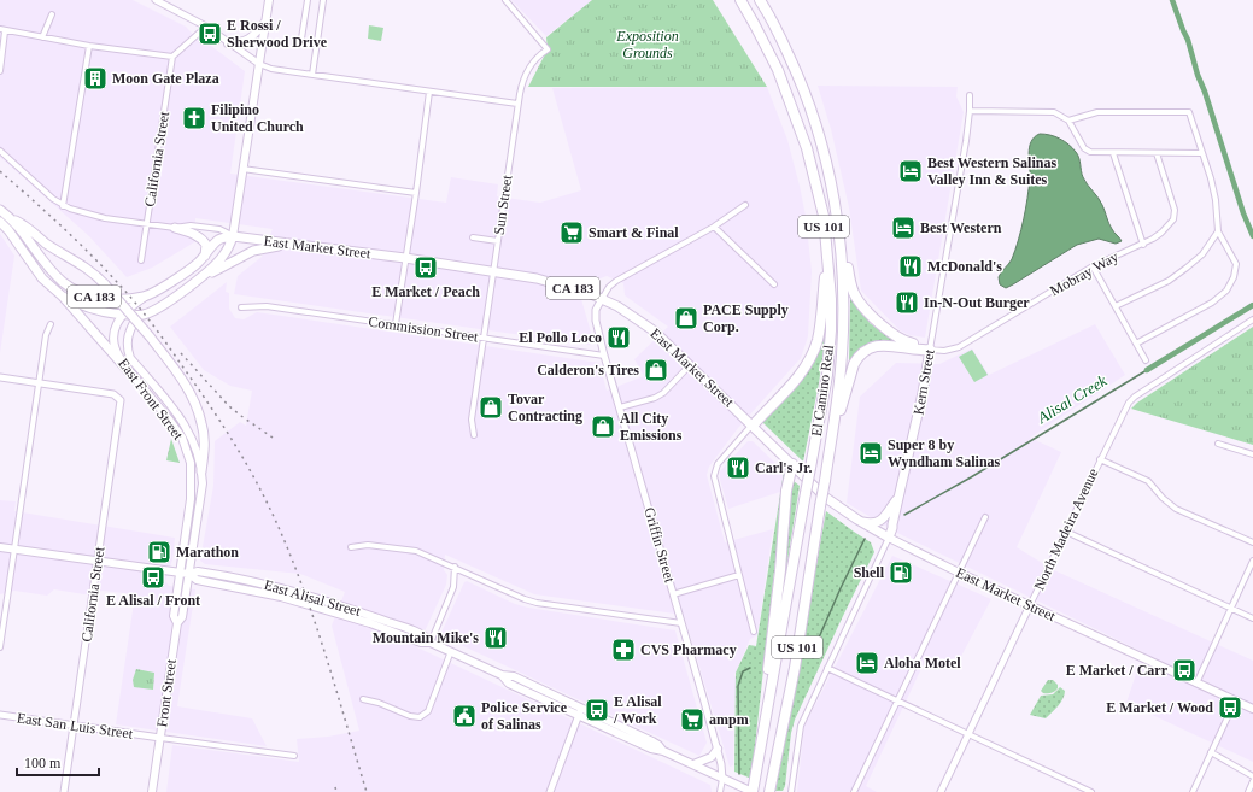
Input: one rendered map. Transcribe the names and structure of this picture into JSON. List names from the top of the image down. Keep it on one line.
{"streets":{"highway":["US 101","El Camino Real"],"main road":["East Market Street","CA 183","Kern Street","East Front Street","East Alisal Street","Front Street"],"street":["California Street","Sun Street","Mobray Way","Commission Street","North Madeira Avenue","Griffin Street","East San Luis Street"]},"crossings":[["California Street","East Market Street"],["California Street","East Alisal Street"],["California Street","East San Luis Street"],["Sun Street","East Market Street"],["Sun Street","Commission Street"],["East Market Street","CA 183"],["East Market Street","Kern Street"],["East Market Street","North Madeira Avenue"],["East Market Street","Griffin Street"],["Mobray Way","Kern Street"],["CA 183","East Front Street"],["Commission Street","Griffin Street"],["El Camino Real","East Alisal Street"],["East Front Street","East Alisal Street"],["East Front Street","Front Street"],["Griffin Street","East Alisal Street"],["East Alisal Street","Front Street"],["Front Street","East San Luis Street"]],"water":["Alisal Creek"],"parks":["Exposition Grounds"],"places":{"bus stop":["E Rossi / Sherwood Drive","E Market / Peach","E Alisal / Front","E Market / Carr","E Market / Wood","E Alisal / Work"],"building":["Moon Gate Plaza"],"church":["Filipino United Church"],"hotel":["Best Western Salinas Valley Inn & Suites","Best Western","Super 8 by Wyndham Salinas","Aloha Motel"],"supermarket":["Smart & Final","ampm"],"restaurant":["McDonald's","In-N-Out Burger","El Pollo Loco","Carl's Jr.","Mountain Mike's"],"shop":["PACE Supply Corp.","Calderon's Tires","Tovar Contracting","All City Emissions"],"fuel station":["Marathon","Shell"],"pharmacy":["CVS Pharmacy"],"public building":["Police Service of Salinas"]},"scale_bar":"100 m"}
